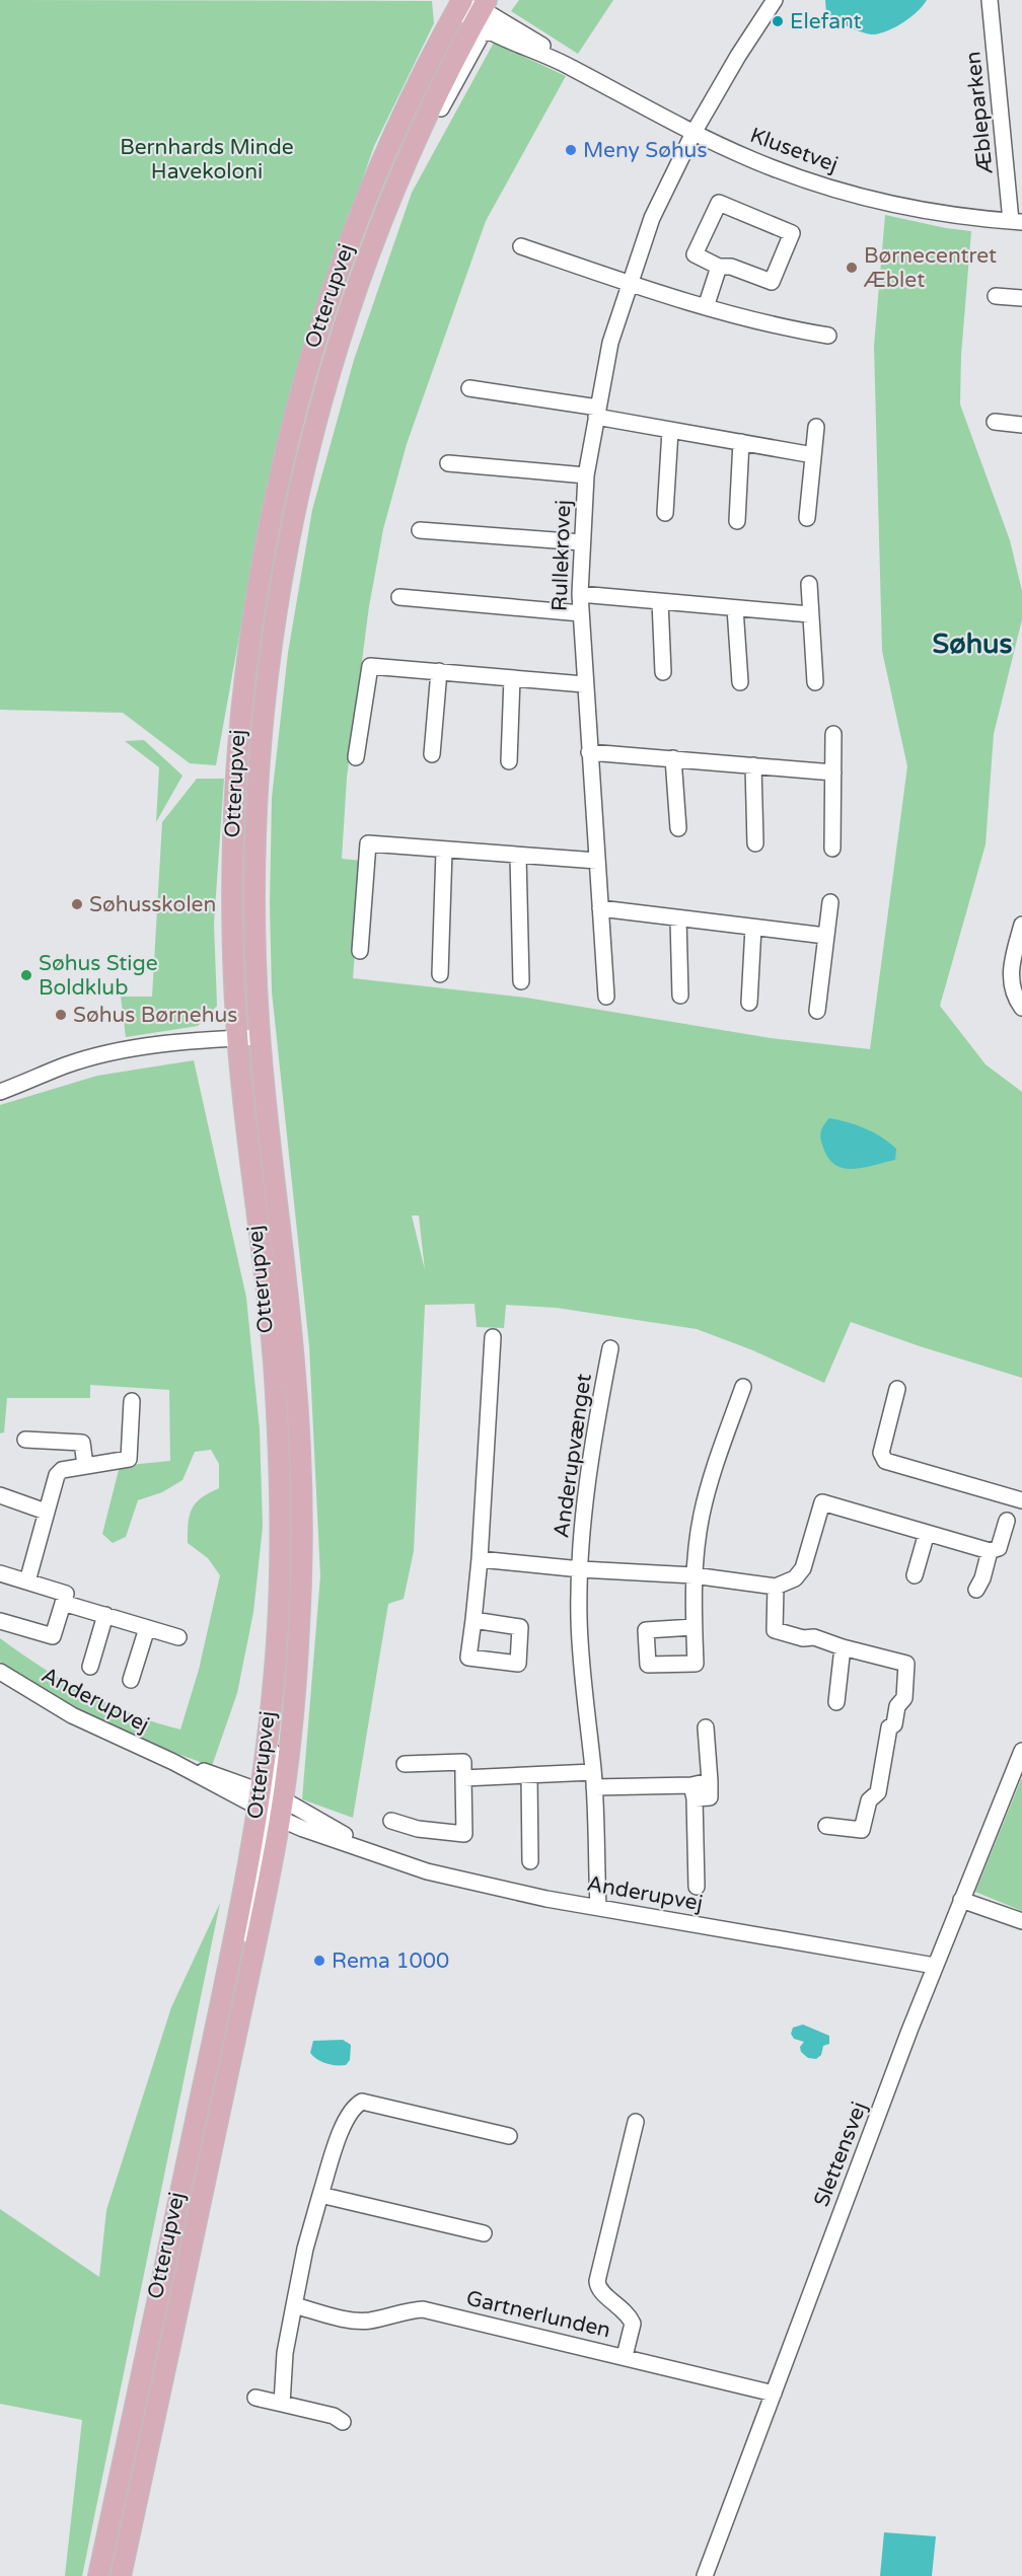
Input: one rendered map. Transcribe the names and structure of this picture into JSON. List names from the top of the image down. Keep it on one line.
{"streets":{"main road":["Otterupvej"],"street":["Æbleparken","Klusetvej","Rullekrovej","Anderupvænget","Anderupvej","Slettensvej","Gartnerlunden"]},"crossings":[["Æbleparken","Klusetvej"],["Klusetvej","Otterupvej"],["Klusetvej","Rullekrovej"],["Otterupvej","Anderupvej"],["Anderupvænget","Anderupvej"],["Anderupvej","Slettensvej"],["Slettensvej","Gartnerlunden"]],"districts":["Søhus"],"parks":["Bernhards Minde Havekoloni"],"places":["Elefant","Meny Søhus","Børnecentret Æblet","Søhusskolen","Søhus Stige Boldklub","Søhus Børnehus","Rema 1000"]}
